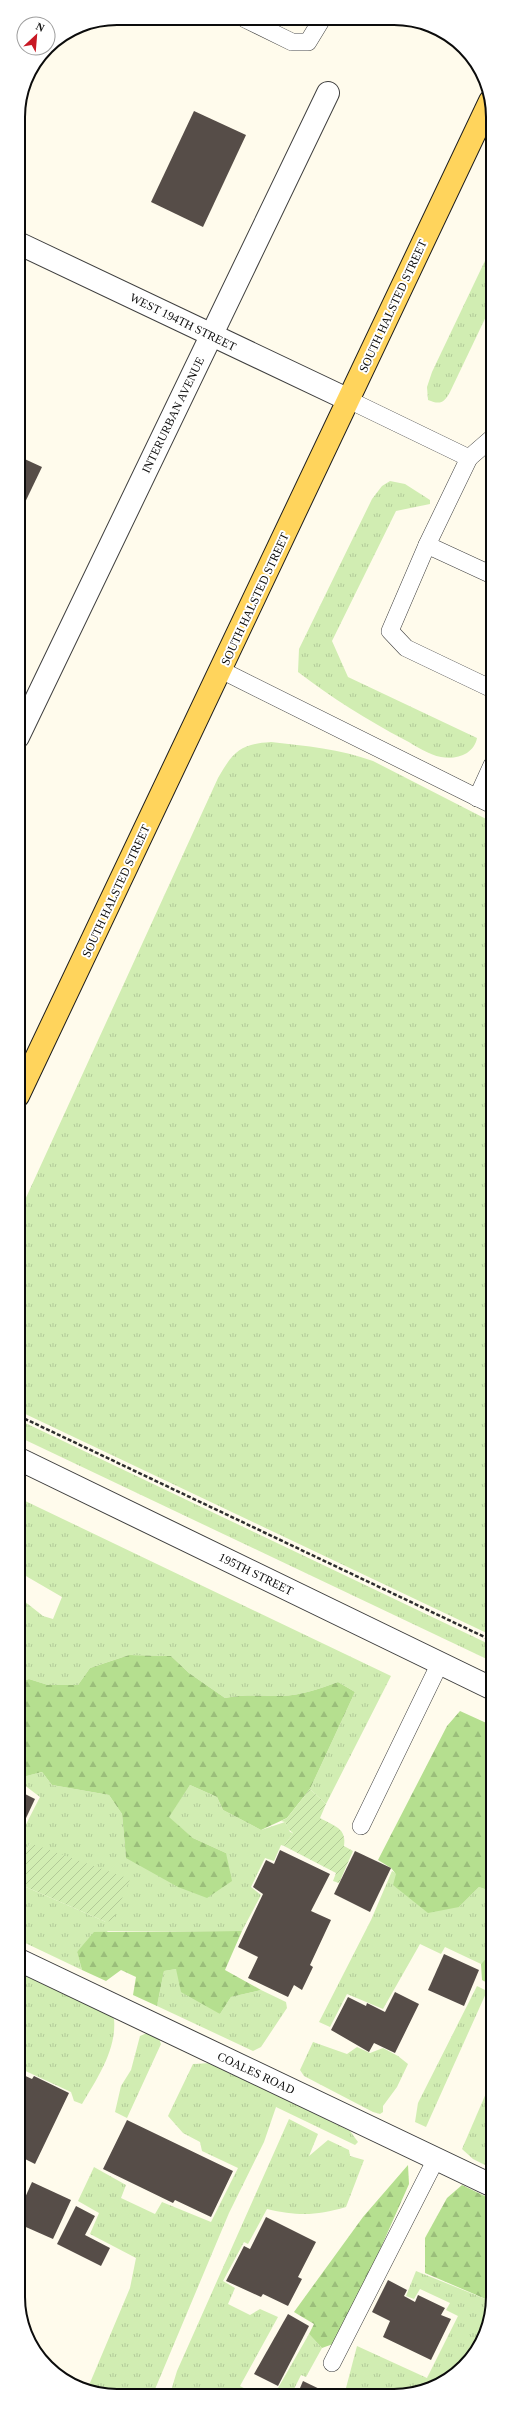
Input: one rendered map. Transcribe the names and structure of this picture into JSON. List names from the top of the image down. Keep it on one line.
{"streets":{"main road":["SOUTH HALSTED STREET"],"street":["WEST 194TH STREET","INTERURBAN AVENUE","195TH STREET","COALES ROAD"]},"crossings":[["SOUTH HALSTED STREET","WEST 194TH STREET"],["WEST 194TH STREET","INTERURBAN AVENUE"]],"north":"top right"}
